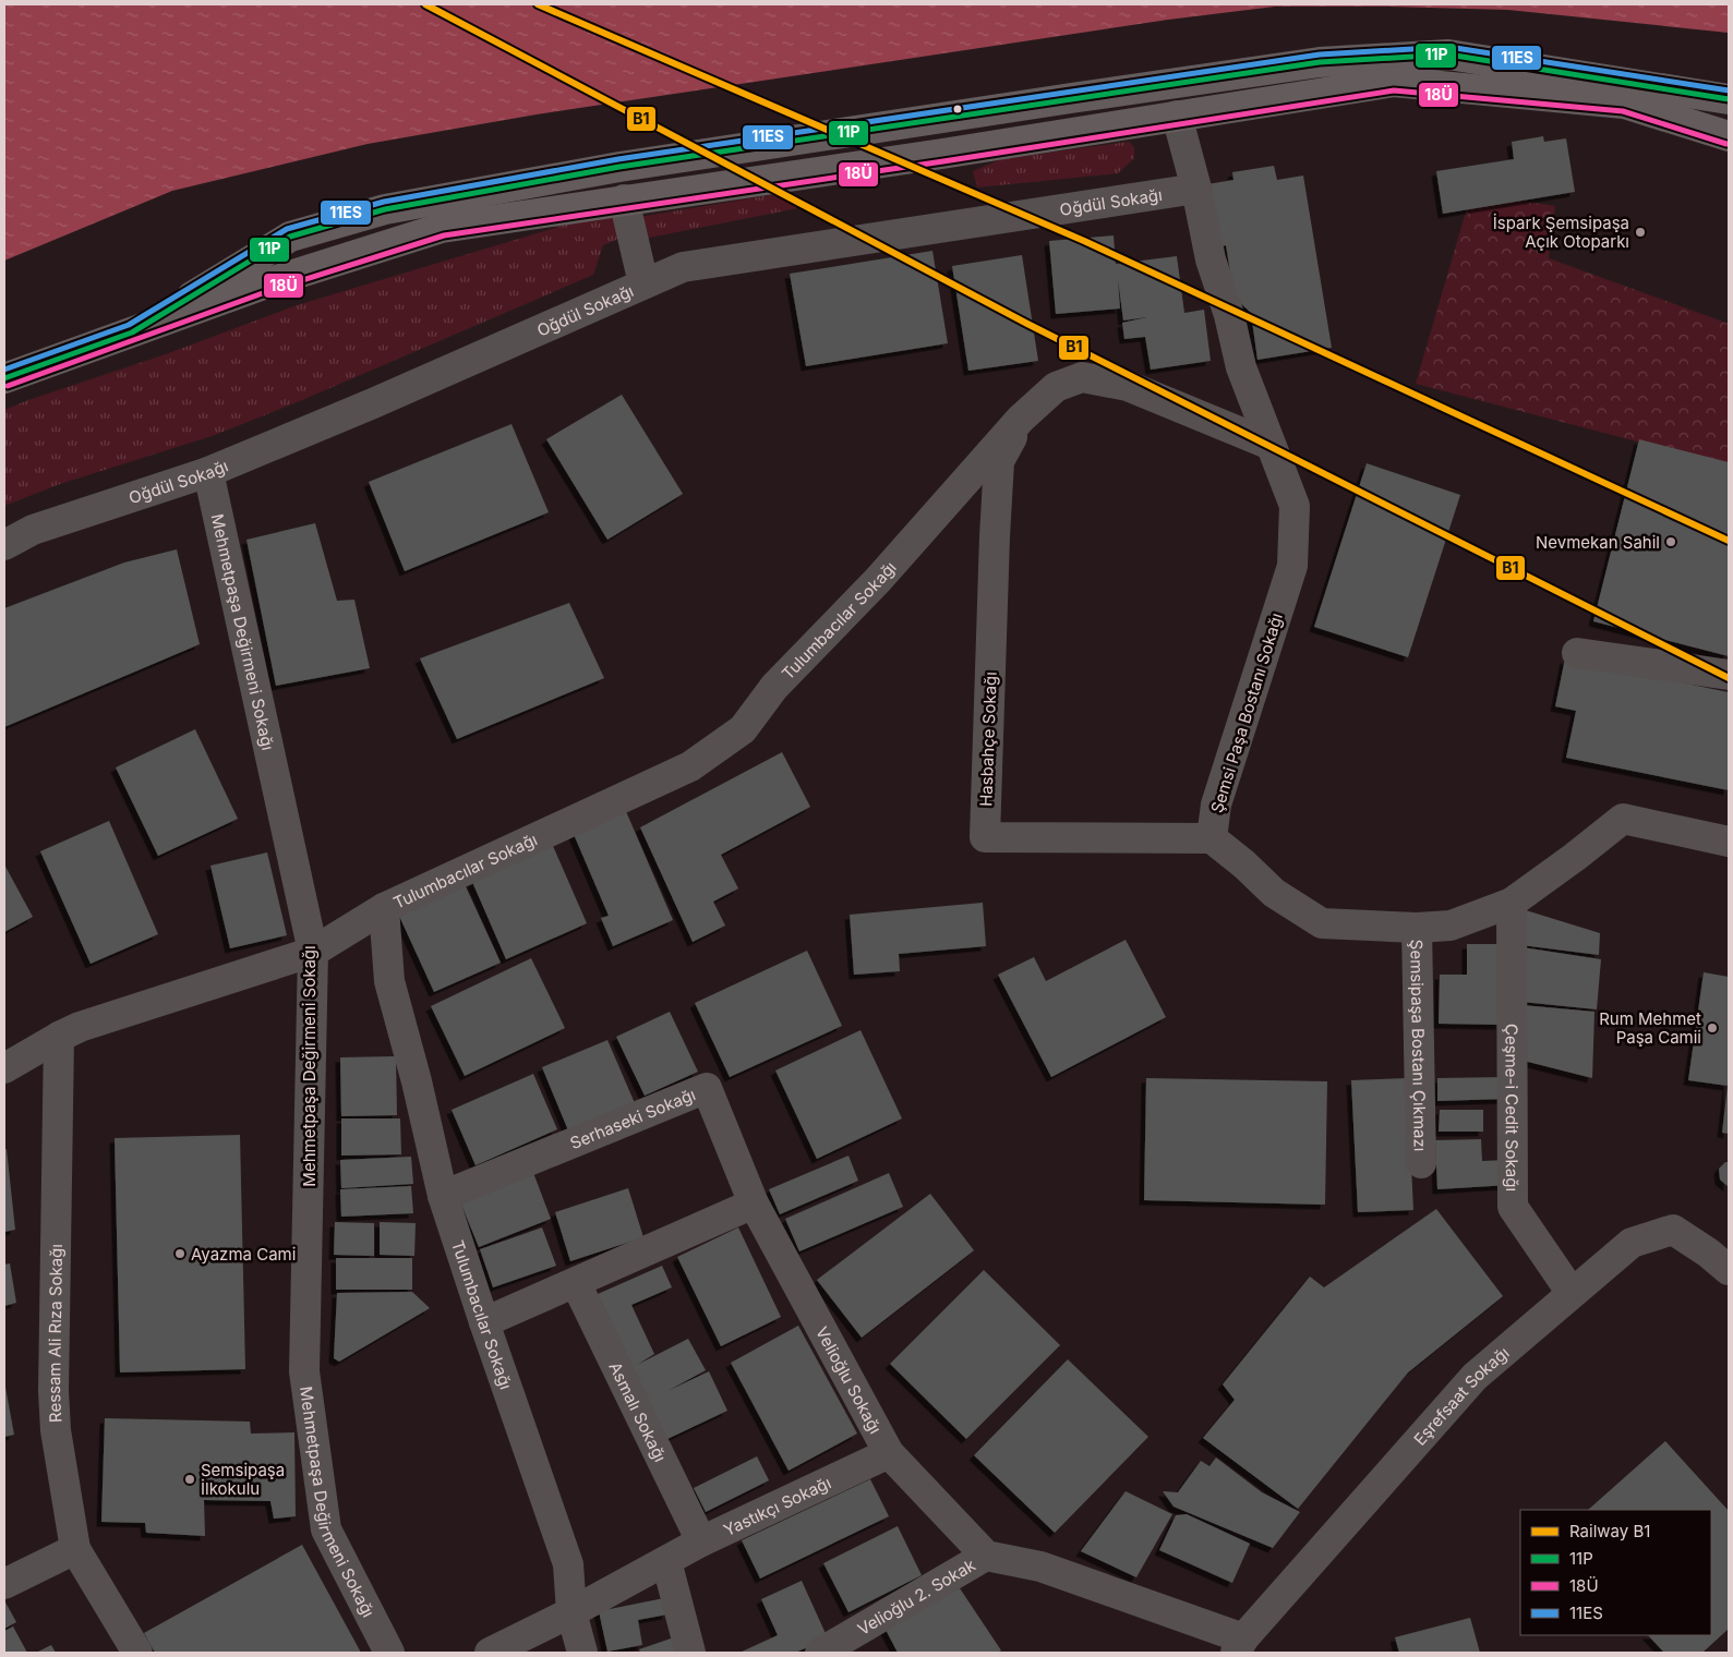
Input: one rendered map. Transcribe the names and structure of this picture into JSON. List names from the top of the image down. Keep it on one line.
{"streets":{"street":["Oğdül Sokağı","Tulumbacılar Sokağı","Mehmetpaşa Değirmeni Sokağı","Şemsi Paşa Bostanı Sokağı","Hasbahçe Sokağı","Şemsipaşa Bostanı Çıkmazı","Çeşme-i Cedit Sokağı","Serhaseki Sokağı","Ressam Ali Rıza Sokağı","Velioğlu Sokağı","Eşrefsaat Sokağı","Asmalı Sokağı","Yastıkçı Sokağı","Velioğlu 2. Sokak"]},"crossings":[["Oğdül Sokağı","Mehmetpaşa Değirmeni Sokağı"],["Oğdül Sokağı","Şemsi Paşa Bostanı Sokağı"],["Tulumbacılar Sokağı","Mehmetpaşa Değirmeni Sokağı"],["Tulumbacılar Sokağı","Şemsi Paşa Bostanı Sokağı"],["Tulumbacılar Sokağı","Hasbahçe Sokağı"],["Tulumbacılar Sokağı","Serhaseki Sokağı"],["Tulumbacılar Sokağı","Yastıkçı Sokağı"],["Şemsi Paşa Bostanı Sokağı","Hasbahçe Sokağı"],["Çeşme-i Cedit Sokağı","Eşrefsaat Sokağı"],["Serhaseki Sokağı","Velioğlu Sokağı"],["Velioğlu Sokağı","Yastıkçı Sokağı"],["Velioğlu Sokağı","Velioğlu 2. Sokak"],["Asmalı Sokağı","Yastıkçı Sokağı"]],"places":["İspark Şemsipaşa Açık Otoparkı","Nevmekan Sahil","Rum Mehmet Paşa Camii","Ayazma Cami","Semsipaşa İlkokulu"],"lines":["rail line B1","transit line 11ES","transit line 11P","transit line 18Ü"],"legend":["Railway B1","11P","18Ü","11ES"]}
